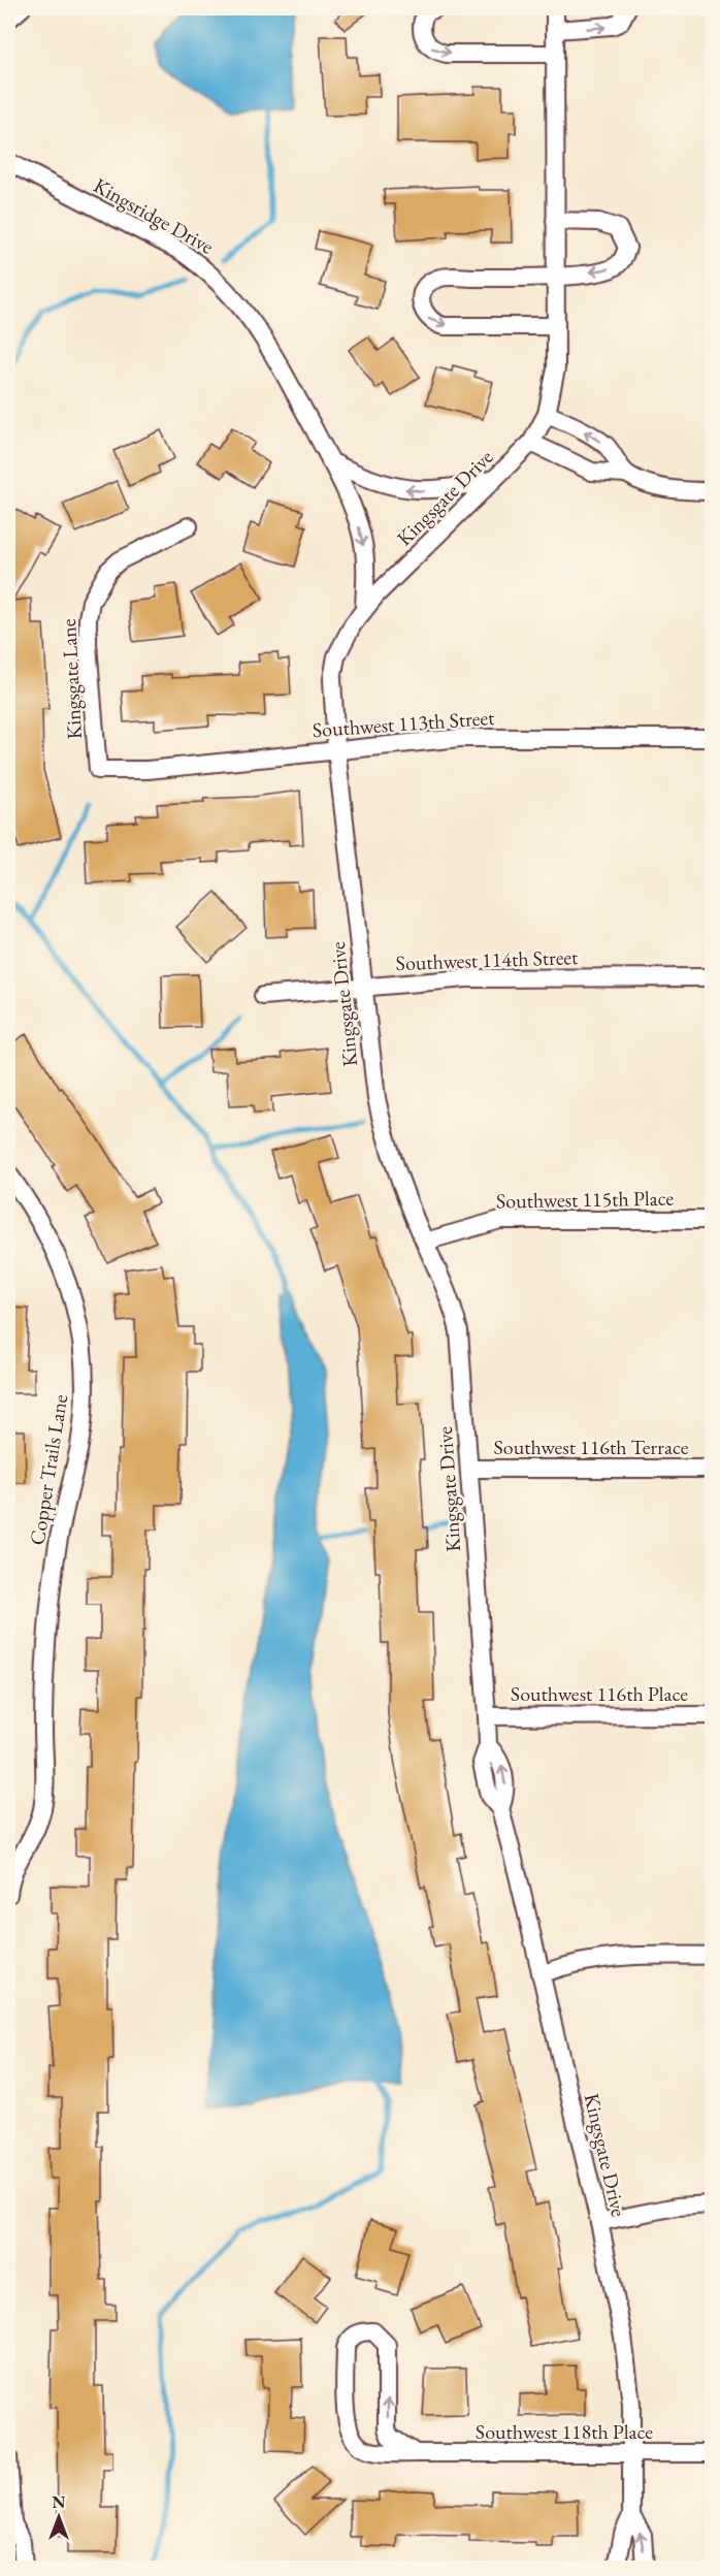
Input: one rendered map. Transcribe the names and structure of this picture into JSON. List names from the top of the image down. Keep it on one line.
{"streets":{"street":["Kingsridge Drive","Kingsgate Drive","Kingsgate Lane","Southwest 113th Street","Southwest 114th Street","Southwest 115th Place","Southwest 116th Terrace","Copper Trails Lane","Southwest 116th Place","Southwest 118th Place"]},"crossings":[["Kingsridge Drive","Kingsgate Drive"],["Kingsgate Drive","Southwest 113th Street"],["Kingsgate Drive","Southwest 114th Street"],["Kingsgate Drive","Southwest 115th Place"],["Kingsgate Drive","Southwest 116th Terrace"],["Kingsgate Drive","Southwest 116th Place"],["Kingsgate Drive","Southwest 118th Place"],["Kingsgate Lane","Southwest 113th Street"]],"north":"top"}
